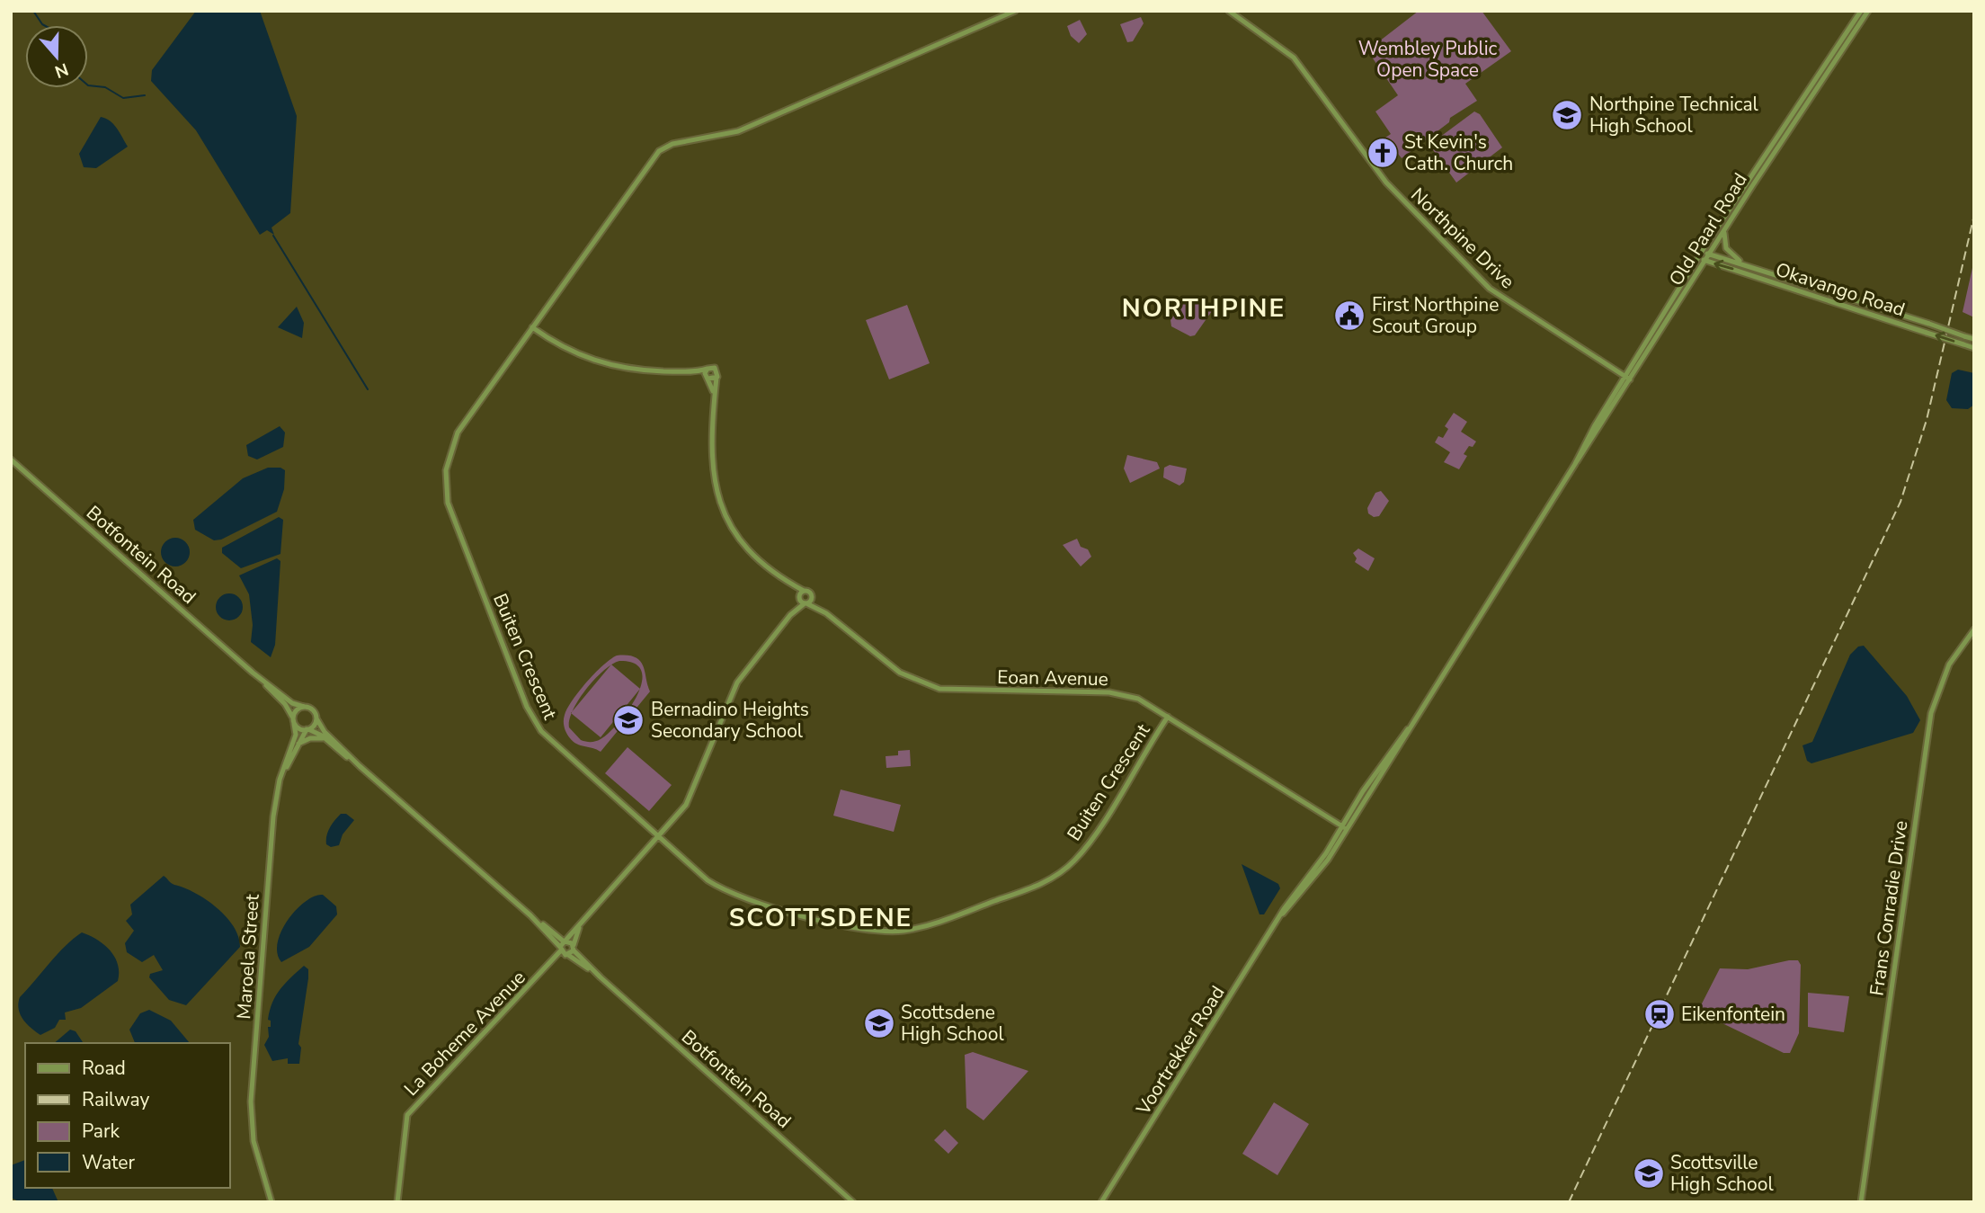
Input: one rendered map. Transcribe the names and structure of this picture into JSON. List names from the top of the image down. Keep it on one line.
{"streets":{"street":["Old Paarl Road","Northpine Drive","Okavango Road","Botfontein Road","Buiten Crescent","Eoan Avenue","Frans Conradie Drive","Maroela Street","La Boheme Avenue","Voortrekker Road"]},"crossings":[["Old Paarl Road","Northpine Drive"],["Old Paarl Road","Okavango Road"],["Old Paarl Road","Eoan Avenue"],["Old Paarl Road","Voortrekker Road"],["Botfontein Road","Maroela Street"],["Botfontein Road","La Boheme Avenue"],["Buiten Crescent","Eoan Avenue"],["Buiten Crescent","La Boheme Avenue"],["Eoan Avenue","Voortrekker Road"]],"districts":["NORTHPINE","SCOTTSDENE"],"parks":["Wembley Public Open Space"],"places":{"school or university":["Northpine Technical High School","Bernadino Heights Secondary School","Scottsdene High School","Scottsville High School"],"church":["St Kevin's Cath. Church"],"public building":["First Northpine Scout Group"],"station":["Eikenfontein"]},"legend":["Road","Railway","Park","Water"],"north":"bottom"}
